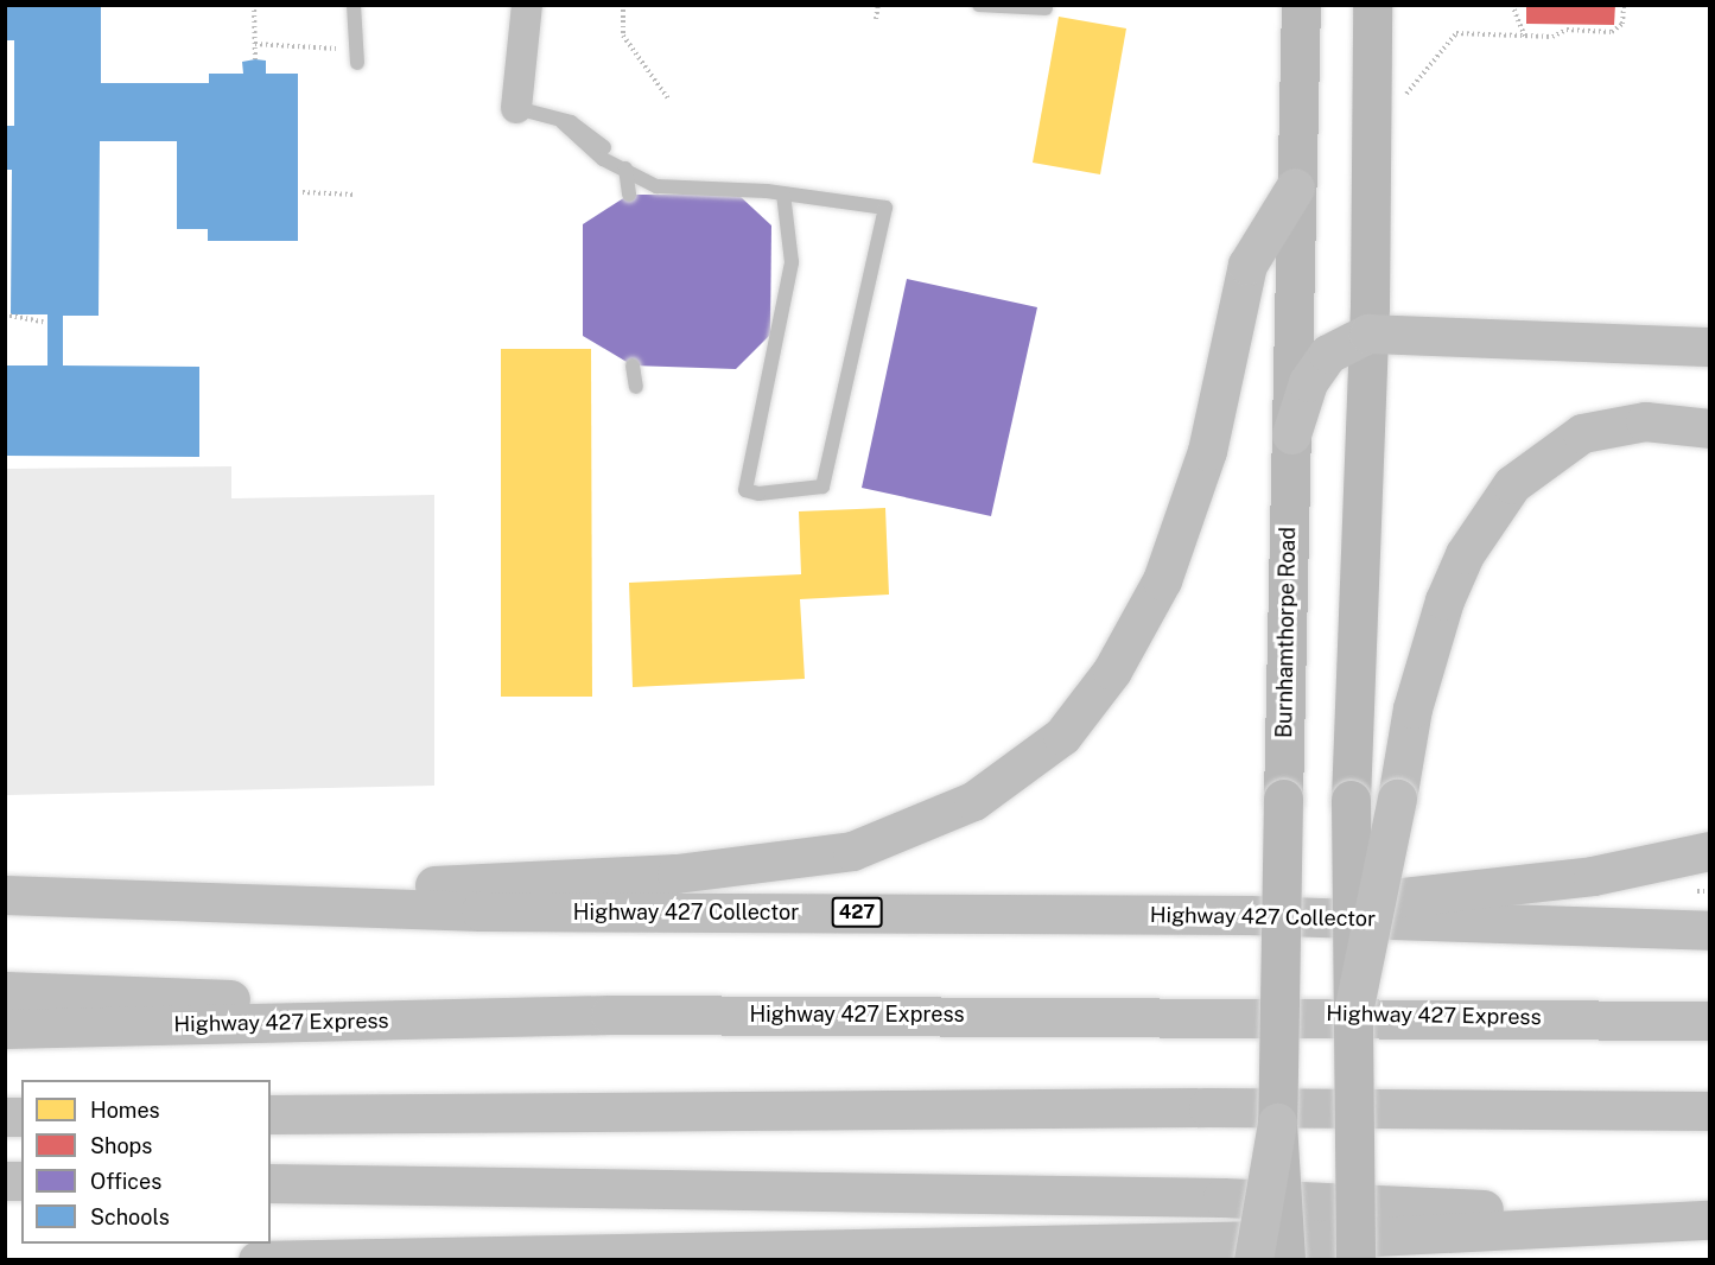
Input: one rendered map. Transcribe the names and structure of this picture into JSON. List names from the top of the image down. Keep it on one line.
{"streets":{"highway":["Highway 427 Collector","427","Highway 427 Express"],"main road":["Burnhamthorpe Road"]},"legend":["Homes","Shops","Offices","Schools"]}
